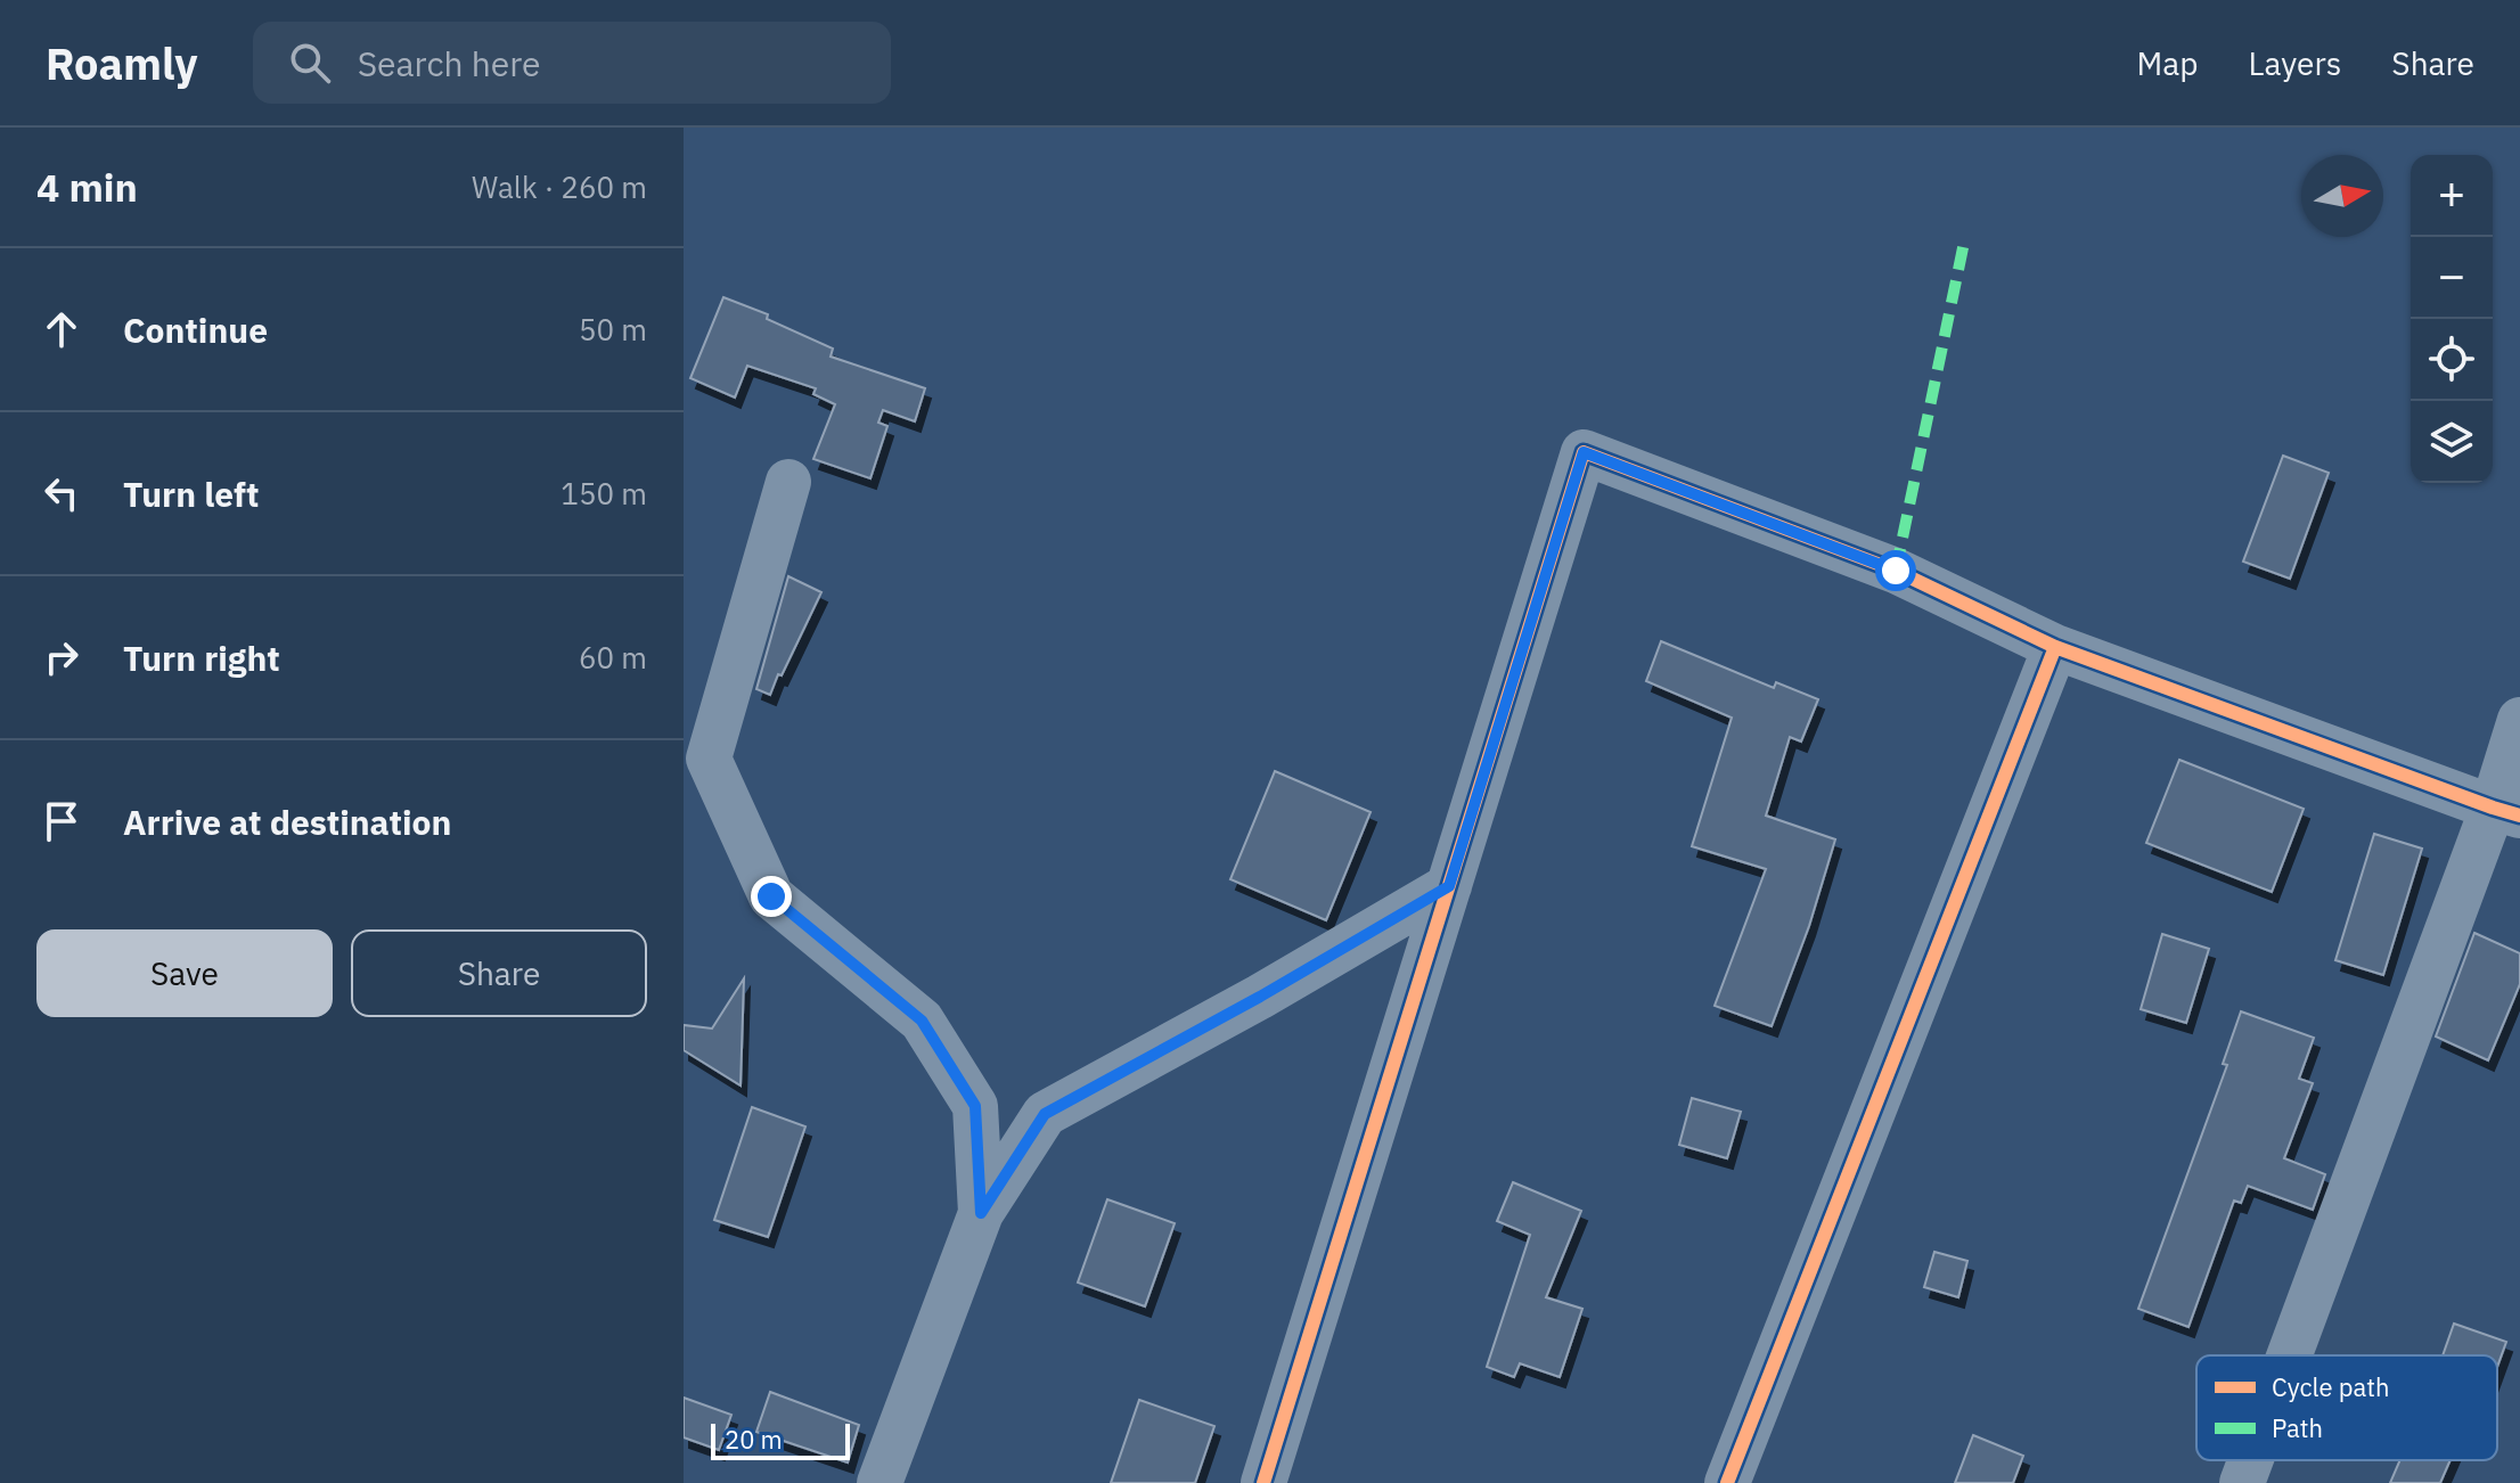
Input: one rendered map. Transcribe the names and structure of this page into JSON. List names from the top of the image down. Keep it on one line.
{"legend":["Cycle path","Path"],"scale_bar":"20 m","north":"right","page":{"header":"Roamly","search":"Search here","nav":["Map","Layers","Share"],"heading":["4 min","Walk · 260 m"],"map_buttons":["+","−"],"list":[["Continue","50 m"],["Turn left","150 m"],["Turn right","60 m"],"Arrive at destination"],"buttons":["Save","Share"],"scale":"20 m"}}
